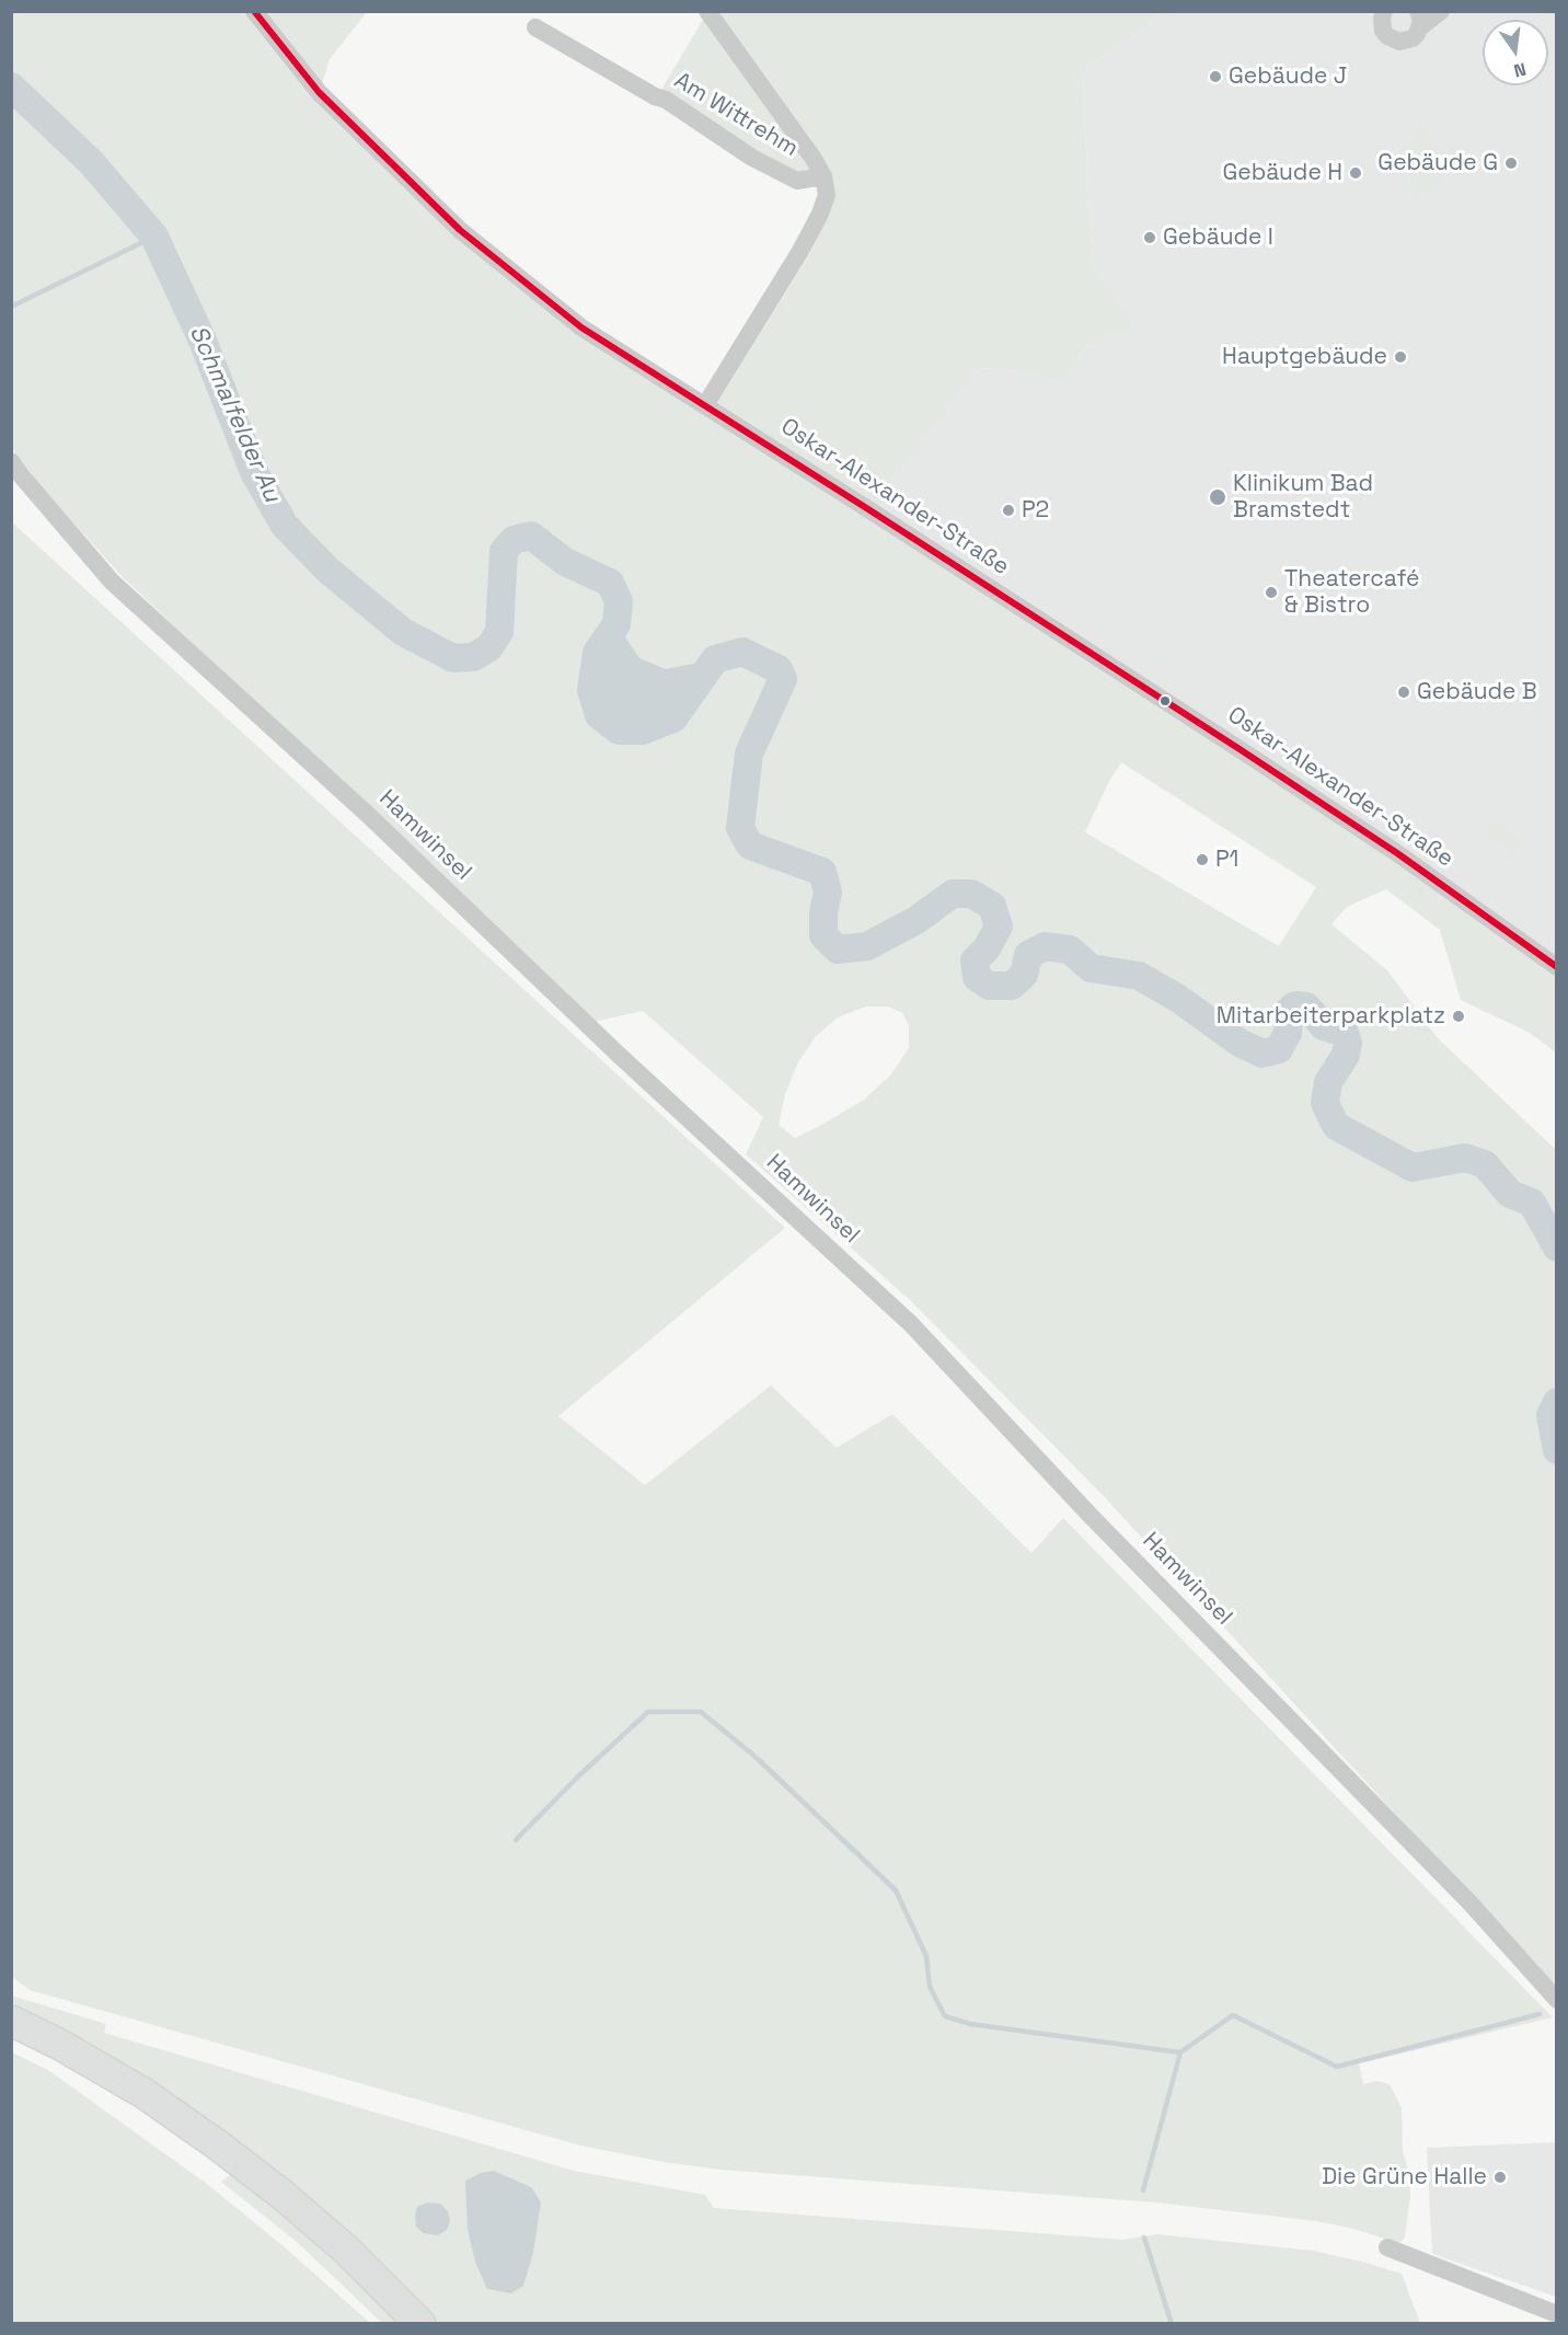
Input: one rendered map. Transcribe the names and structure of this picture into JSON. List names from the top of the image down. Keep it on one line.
{"streets":{"street":["Am Wittrehm","Oskar-Alexander-Straße","Hamwinsel"]},"water":["Schmalfelder Au"],"places":["Gebäude J","Gebäude G","Gebäude H","Gebäude I","Hauptgebäude","Klinikum Bad Bramstedt","P2","Theatercafé & Bistro","Gebäude B","P1","Mitarbeiterparkplatz","Die Grüne Halle"],"north":"bottom"}
